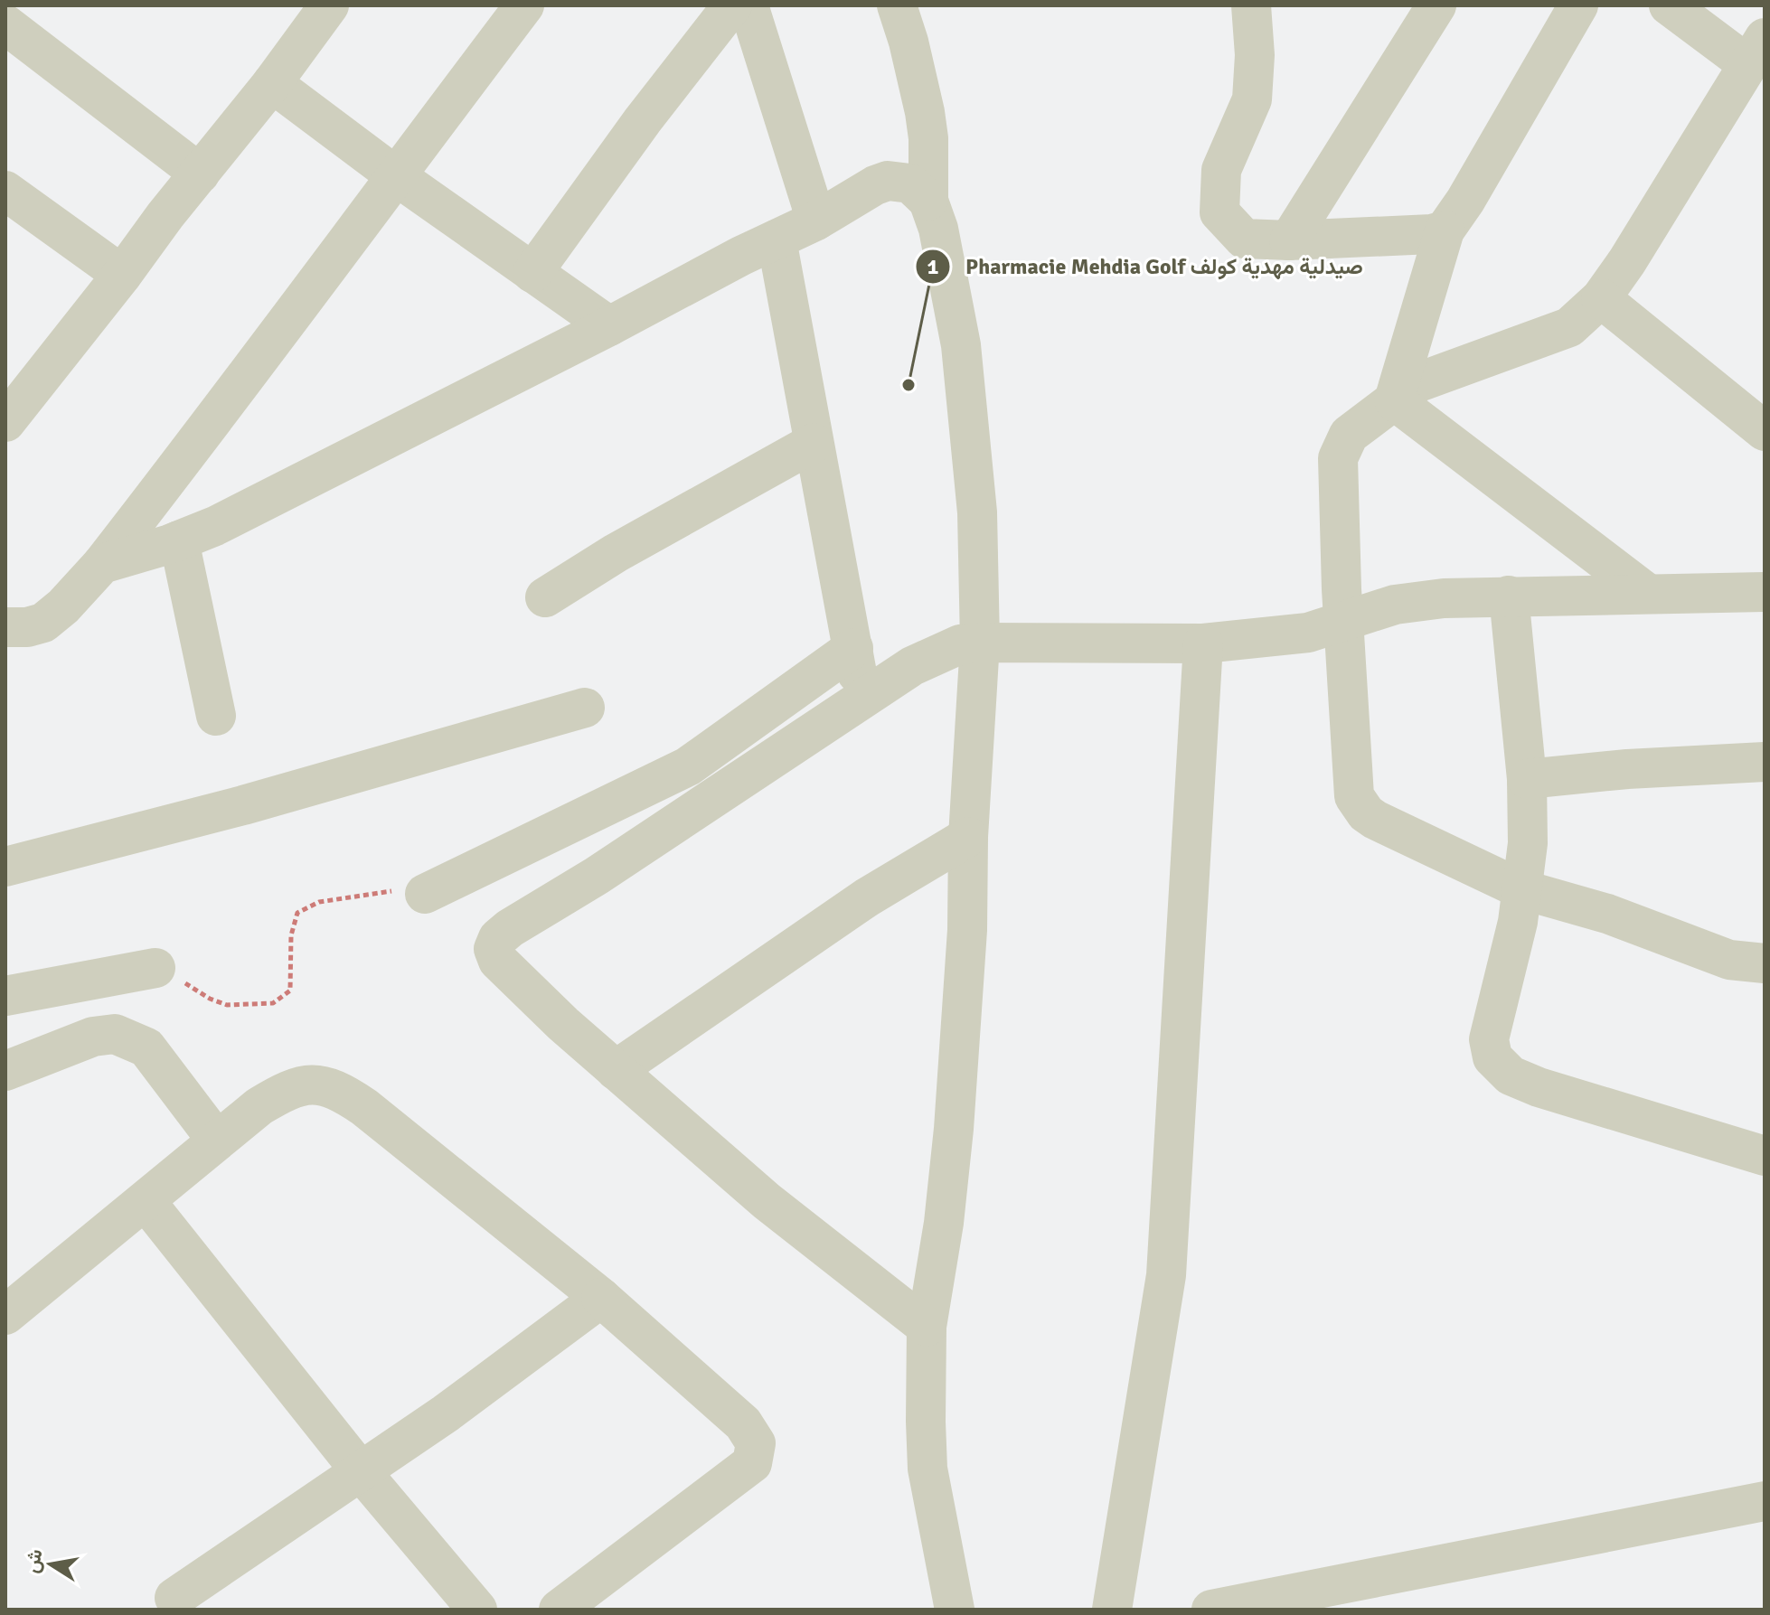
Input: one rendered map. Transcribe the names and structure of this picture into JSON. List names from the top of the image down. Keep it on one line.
{"places":["Pharmacie Mehdia Golf صيدلية مهدية كولف"],"north":"left"}
